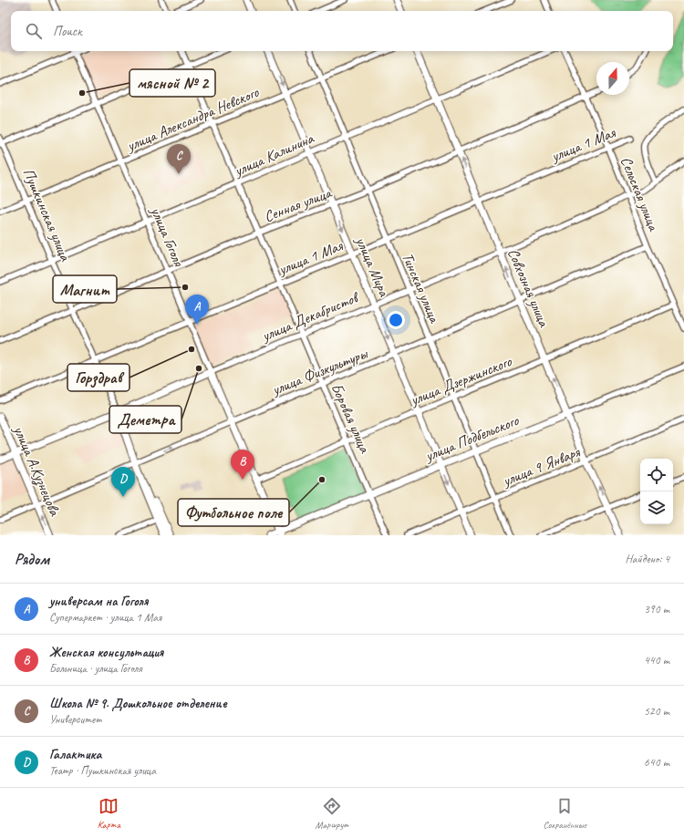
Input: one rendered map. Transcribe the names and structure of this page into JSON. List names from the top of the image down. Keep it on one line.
{"streets":{"main road":["Пушкинская улица","улица Гоголя","улица Мира","Совхозная улица","улица Декабристов","улица Подбельского","улица А.Кузнецова"],"street":["улица Александра Невского","улица 1 Мая","улица Калинина","Сельская улица","Сенная улица","Тинская улица","улица Физкультуры","улица Дзержинского","Боровая улица","улица 9 Января"]},"crossings":[["улица Александра Невского","Пушкинская улица"],["улица Александра Невского","улица Гоголя"],["улица Александра Невского","улица Мира"],["улица Александра Невского","Тинская улица"],["улица Александра Невского","Боровая улица"],["улица 1 Мая","Сельская улица"],["улица 1 Мая","Пушкинская улица"],["улица 1 Мая","улица Гоголя"],["улица 1 Мая","улица Мира"],["улица 1 Мая","Тинская улица"],["улица 1 Мая","Совхозная улица"],["улица 1 Мая","Боровая улица"],["улица Калинина","Пушкинская улица"],["улица Калинина","улица Гоголя"],["улица Калинина","улица Мира"],["улица Калинина","Тинская улица"],["улица Калинина","Совхозная улица"],["улица Калинина","Боровая улица"],["Сельская улица","Сенная улица"],["Сельская улица","улица Декабристов"],["Сельская улица","улица Физкультуры"],["Сельская улица","улица Дзержинского"],["Сенная улица","Пушкинская улица"],["Сенная улица","улица Гоголя"],["Сенная улица","улица Мира"],["Сенная улица","Тинская улица"],["Сенная улица","Совхозная улица"],["Сенная улица","Боровая улица"],["Пушкинская улица","улица Декабристов"],["Пушкинская улица","улица Физкультуры"],["улица Гоголя","улица Декабристов"],["улица Гоголя","улица Физкультуры"],["улица Гоголя","улица Дзержинского"],["улица Гоголя","улица Подбельского"],["улица Мира","улица Декабристов"],["улица Мира","улица Физкультуры"],["улица Мира","улица Дзержинского"],["улица Мира","улица Подбельского"],["улица Мира","улица 9 Января"],["Тинская улица","улица Декабристов"],["Тинская улица","улица Физкультуры"],["Тинская улица","улица Дзержинского"],["Тинская улица","улица Подбельского"],["Тинская улица","улица 9 Января"],["Совхозная улица","улица Декабристов"],["Совхозная улица","улица Физкультуры"],["Совхозная улица","улица Дзержинского"],["Совхозная улица","улица Подбельского"],["Совхозная улица","улица 9 Января"],["улица Декабристов","Боровая улица"],["улица Декабристов","улица А.Кузнецова"],["улица Физкультуры","Боровая улица"],["улица Физкультуры","улица А.Кузнецова"],["улица Дзержинского","Боровая улица"],["Боровая улица","улица Подбельского"]],"one_way":["улица Мира","Совхозная улица"],"places":["мясной № 2","Магнит","Горздрав","Деметра","Футбольное поле"],"north":"top","page":{"search":"Поиск","pins":["C","A","B","D"],"heading":["Рядом","Найдено: 4"],"list":[{"mark":"A","name":"универсам на Гоголя","note":"Супермаркет · улица 1 Мая","value":"390 m"},{"mark":"B","name":"Женская консультация","note":"Больница · улица Гоголя","value":"440 m"},{"mark":"C","name":"Школа № 9. Дошкольное отделение","note":"Университет","value":"520 m"},{"mark":"D","name":"Галактика","note":"Театр · Пушкинская улица","value":"640 m"}],"nav":["Карта","Маршрут","Сохранённые"]}}
